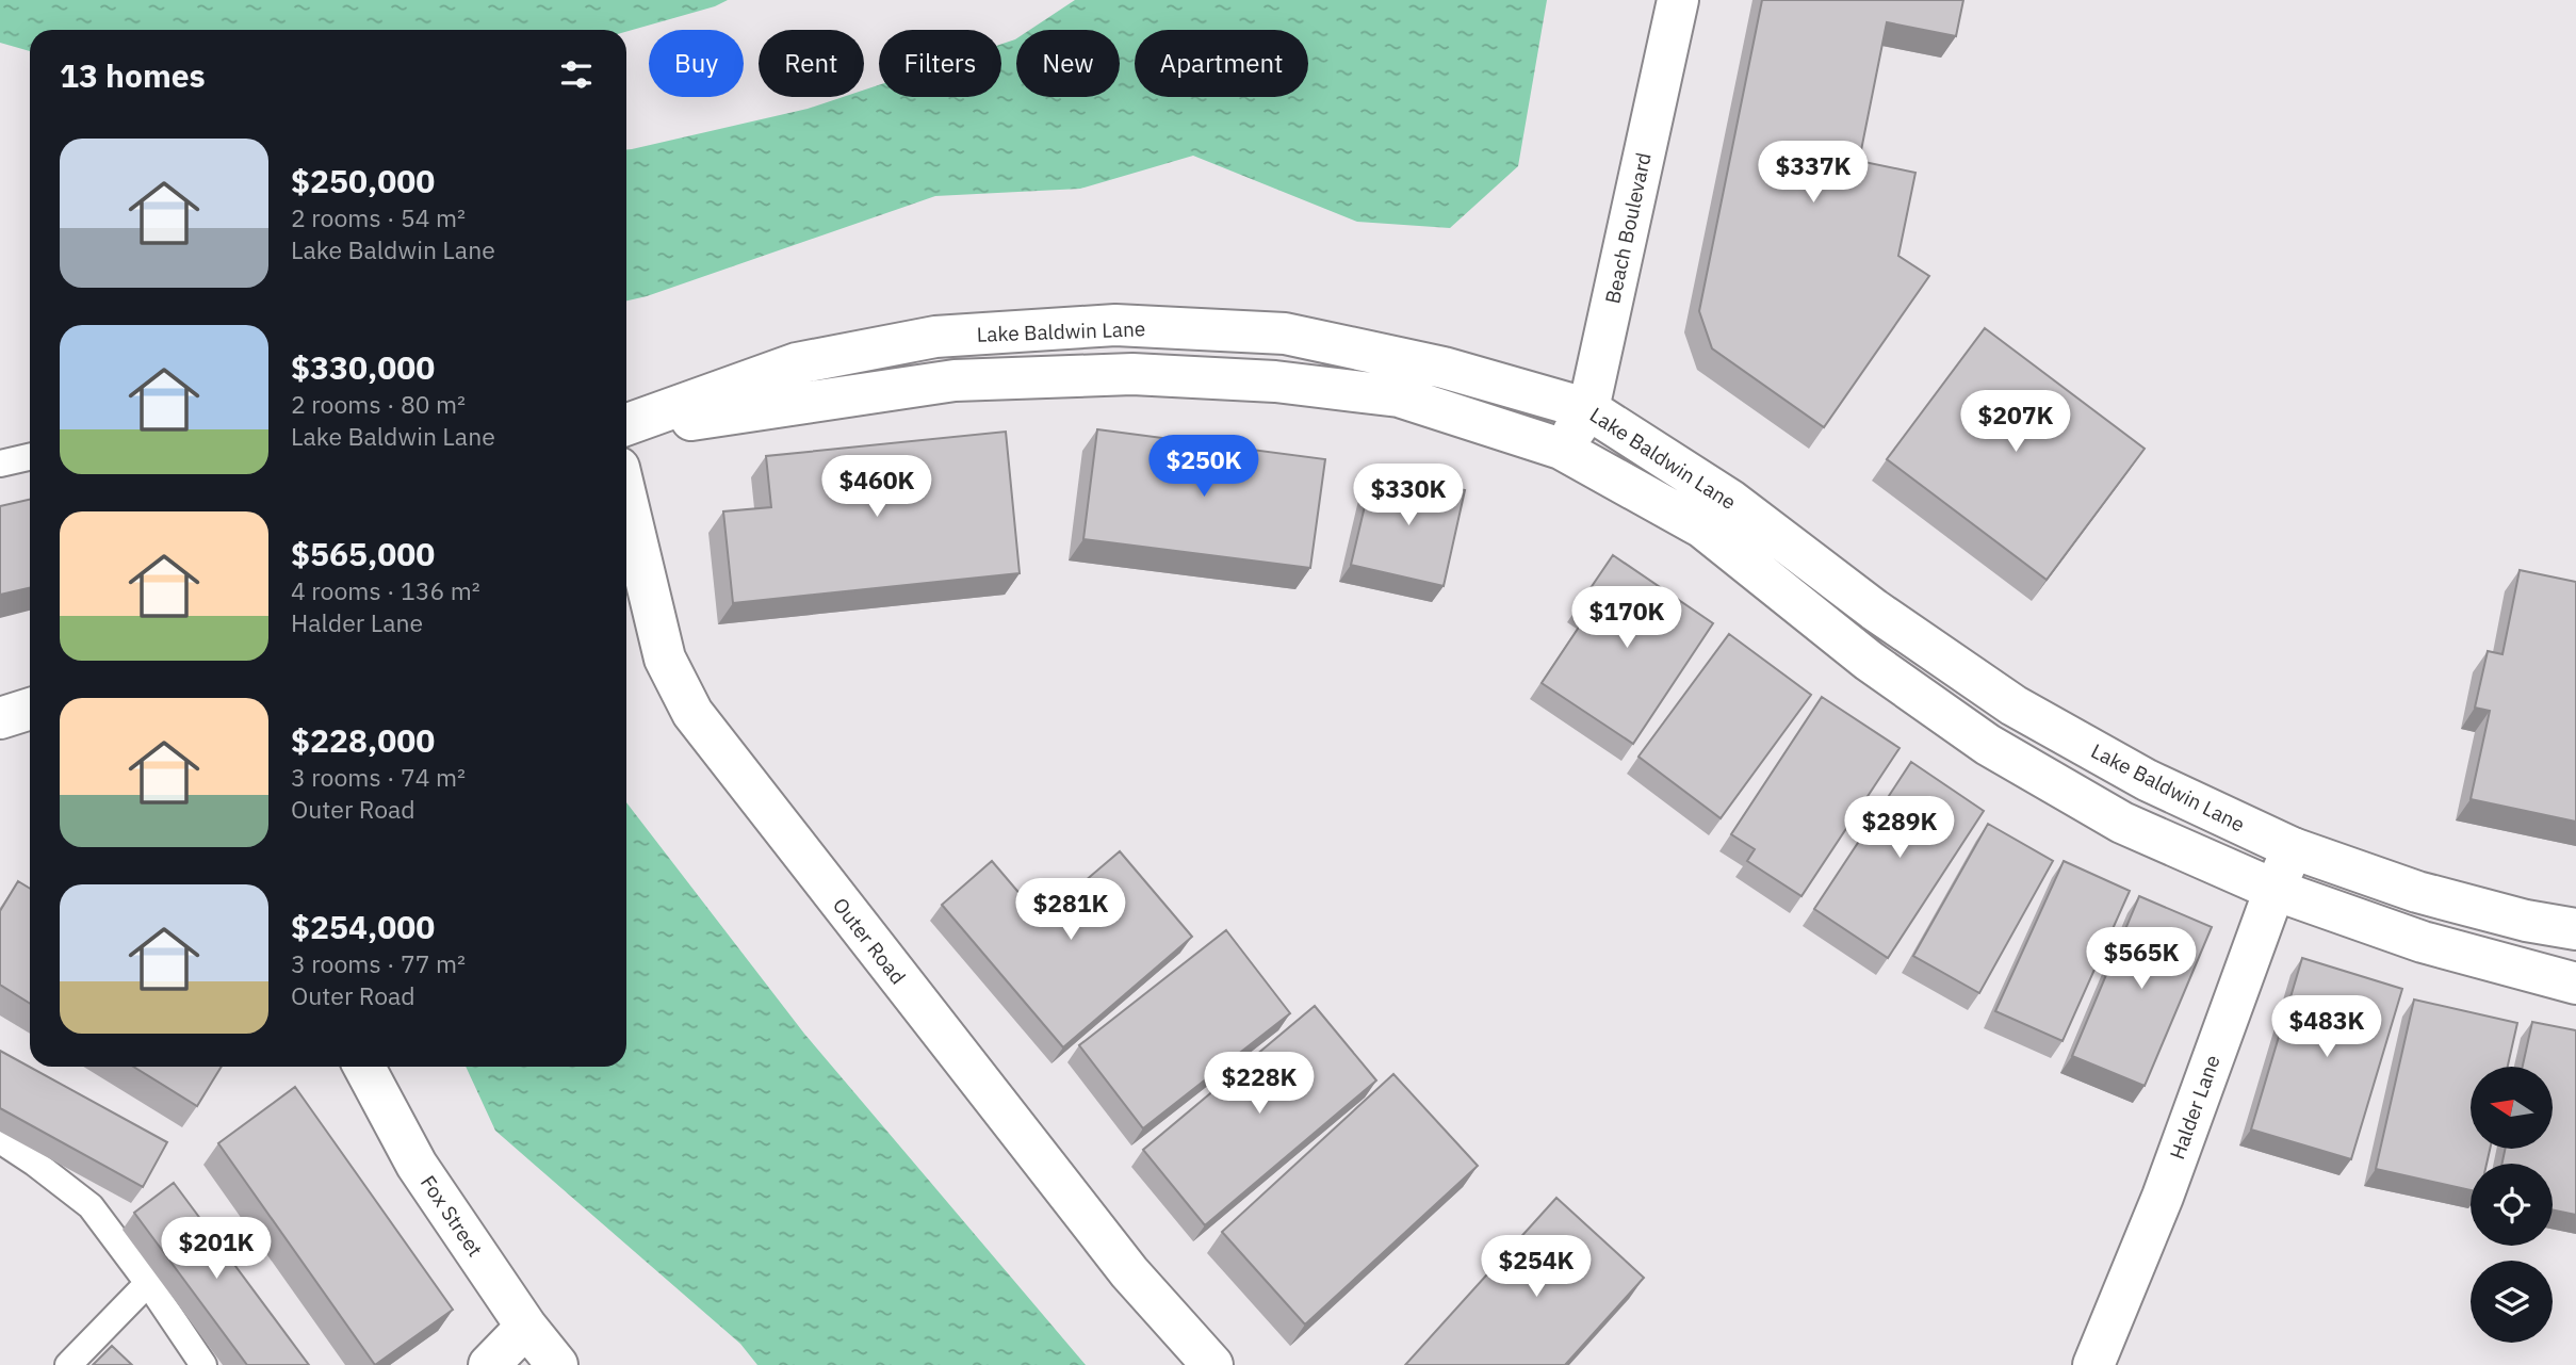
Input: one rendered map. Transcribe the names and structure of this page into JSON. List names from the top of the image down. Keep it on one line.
{"streets":{"street":["Beach Boulevard","Lake Baldwin Lane","Outer Road","Halder Lane","Fox Street"]},"crossings":[["Beach Boulevard","Lake Baldwin Lane"],["Lake Baldwin Lane","Halder Lane"]],"north":"left","page":{"chip":["Buy","Rent","Filters","New","Apartment"],"heading":"13 homes","list":[{"name":"$250,000","note":"2 rooms · 54 m² · Lake Baldwin Lane"},{"name":"$330,000","note":"2 rooms · 80 m² · Lake Baldwin Lane"},{"name":"$565,000","note":"4 rooms · 136 m² · Halder Lane"},{"name":"$228,000","note":"3 rooms · 74 m² · Outer Road"},{"name":"$254,000","note":"3 rooms · 77 m² · Outer Road"}],"price":["$337K","$207K","$250K","$460K","$330K","$170K","$289K","$281K","$565K","$483K","$228K","$201K","$254K"]}}
